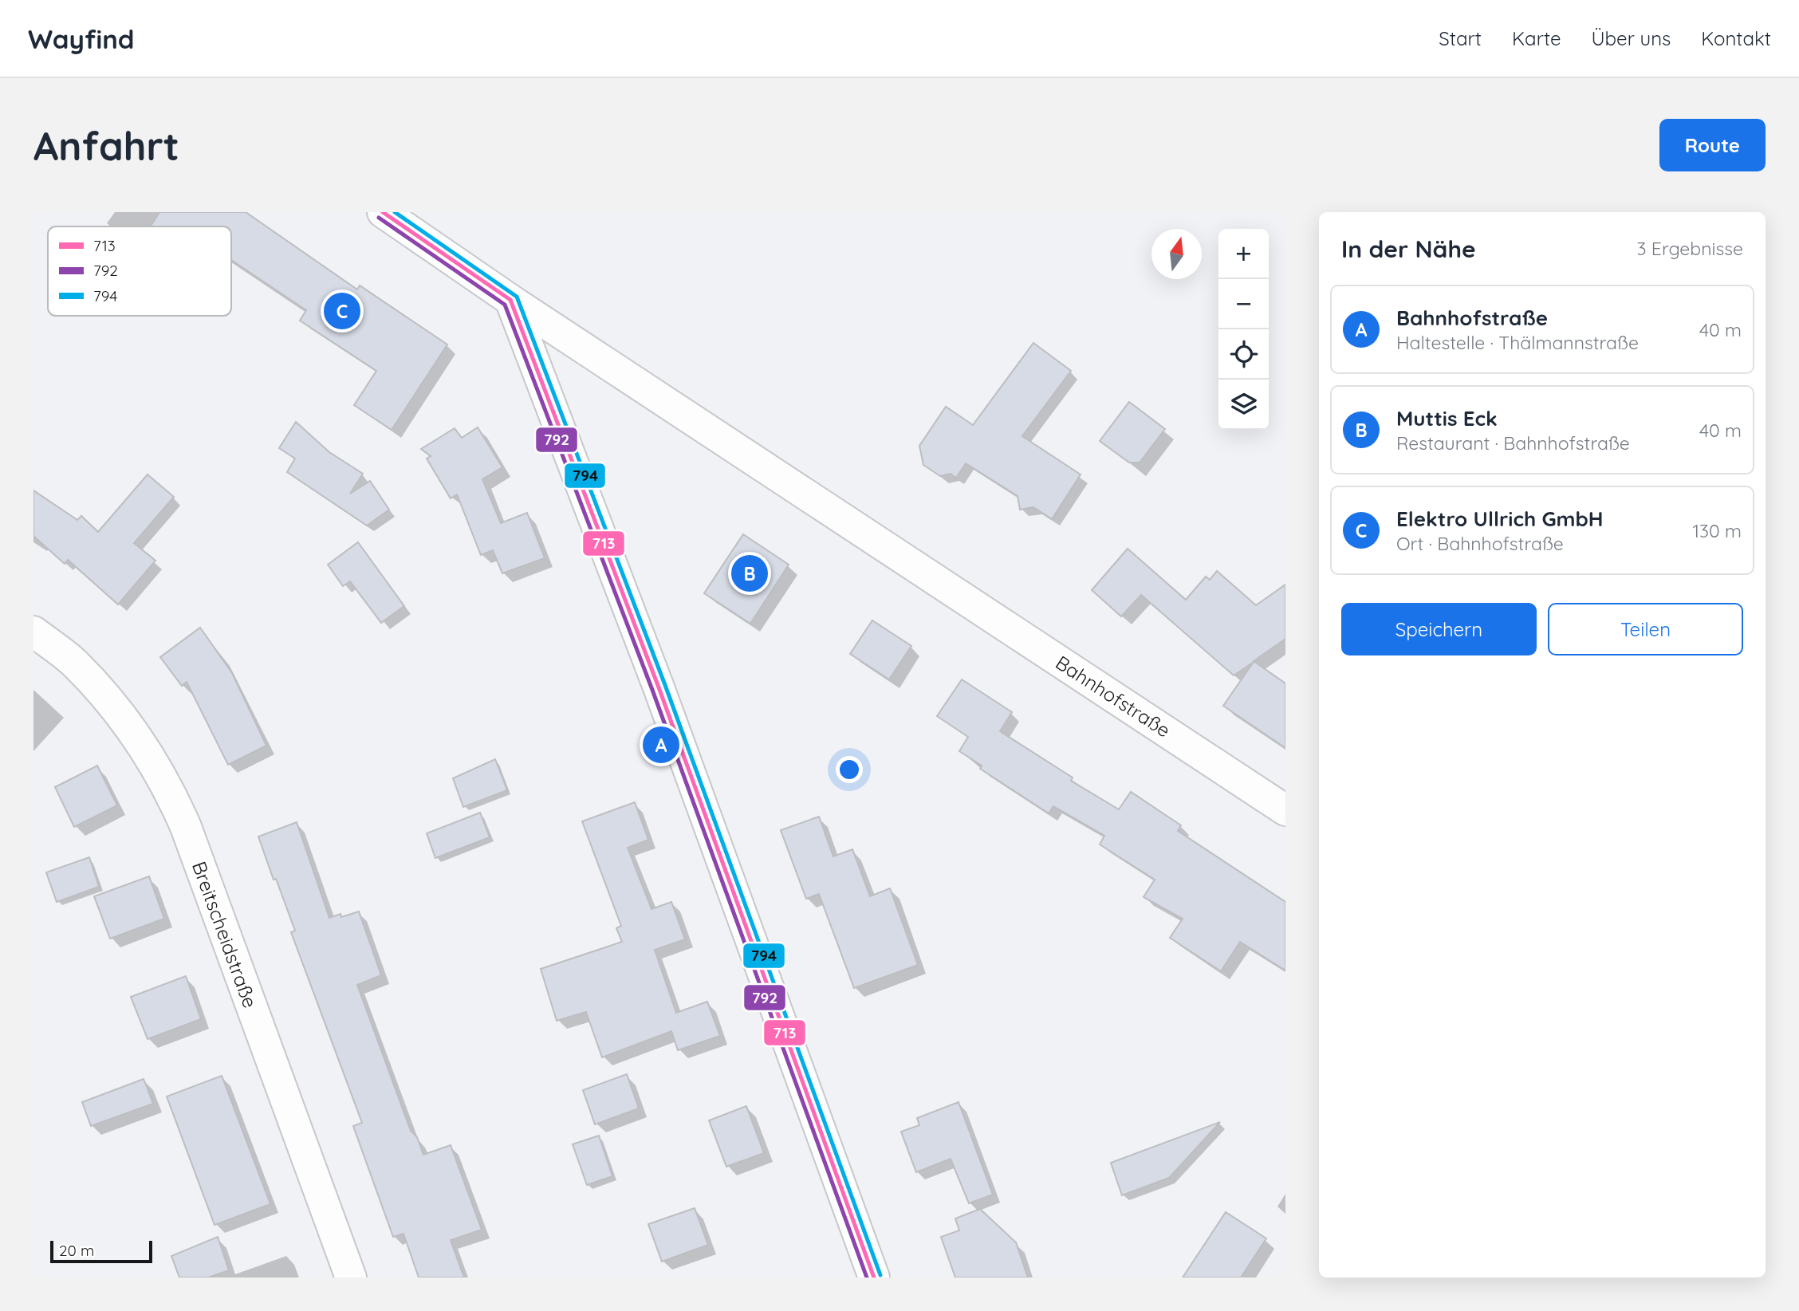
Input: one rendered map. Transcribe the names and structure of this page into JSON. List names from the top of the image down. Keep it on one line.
{"streets":{"street":["Bahnhofstraße","Breitscheidstraße"]},"lines":["transit line 713","transit line 794","transit line 792"],"legend":["713","792","794"],"scale_bar":"20 m","north":"top","page":{"header":"Wayfind","nav":["Start","Karte","Über uns","Kontakt"],"buttons":["Route",["Speichern","Teilen"]],"title":"Anfahrt","heading":["In der Nähe","3 Ergebnisse"],"map_buttons":["+","−"],"list":[{"mark":"A","name":"Bahnhofstraße","note":"Haltestelle · Thälmannstraße","value":"40 m"},{"mark":"B","name":"Muttis Eck","note":"Restaurant · Bahnhofstraße","value":"40 m"},{"mark":"C","name":"Elektro Ullrich GmbH","note":"Ort · Bahnhofstraße","value":"130 m"}],"pins":["C","B","A"],"scale":"20 m"}}
